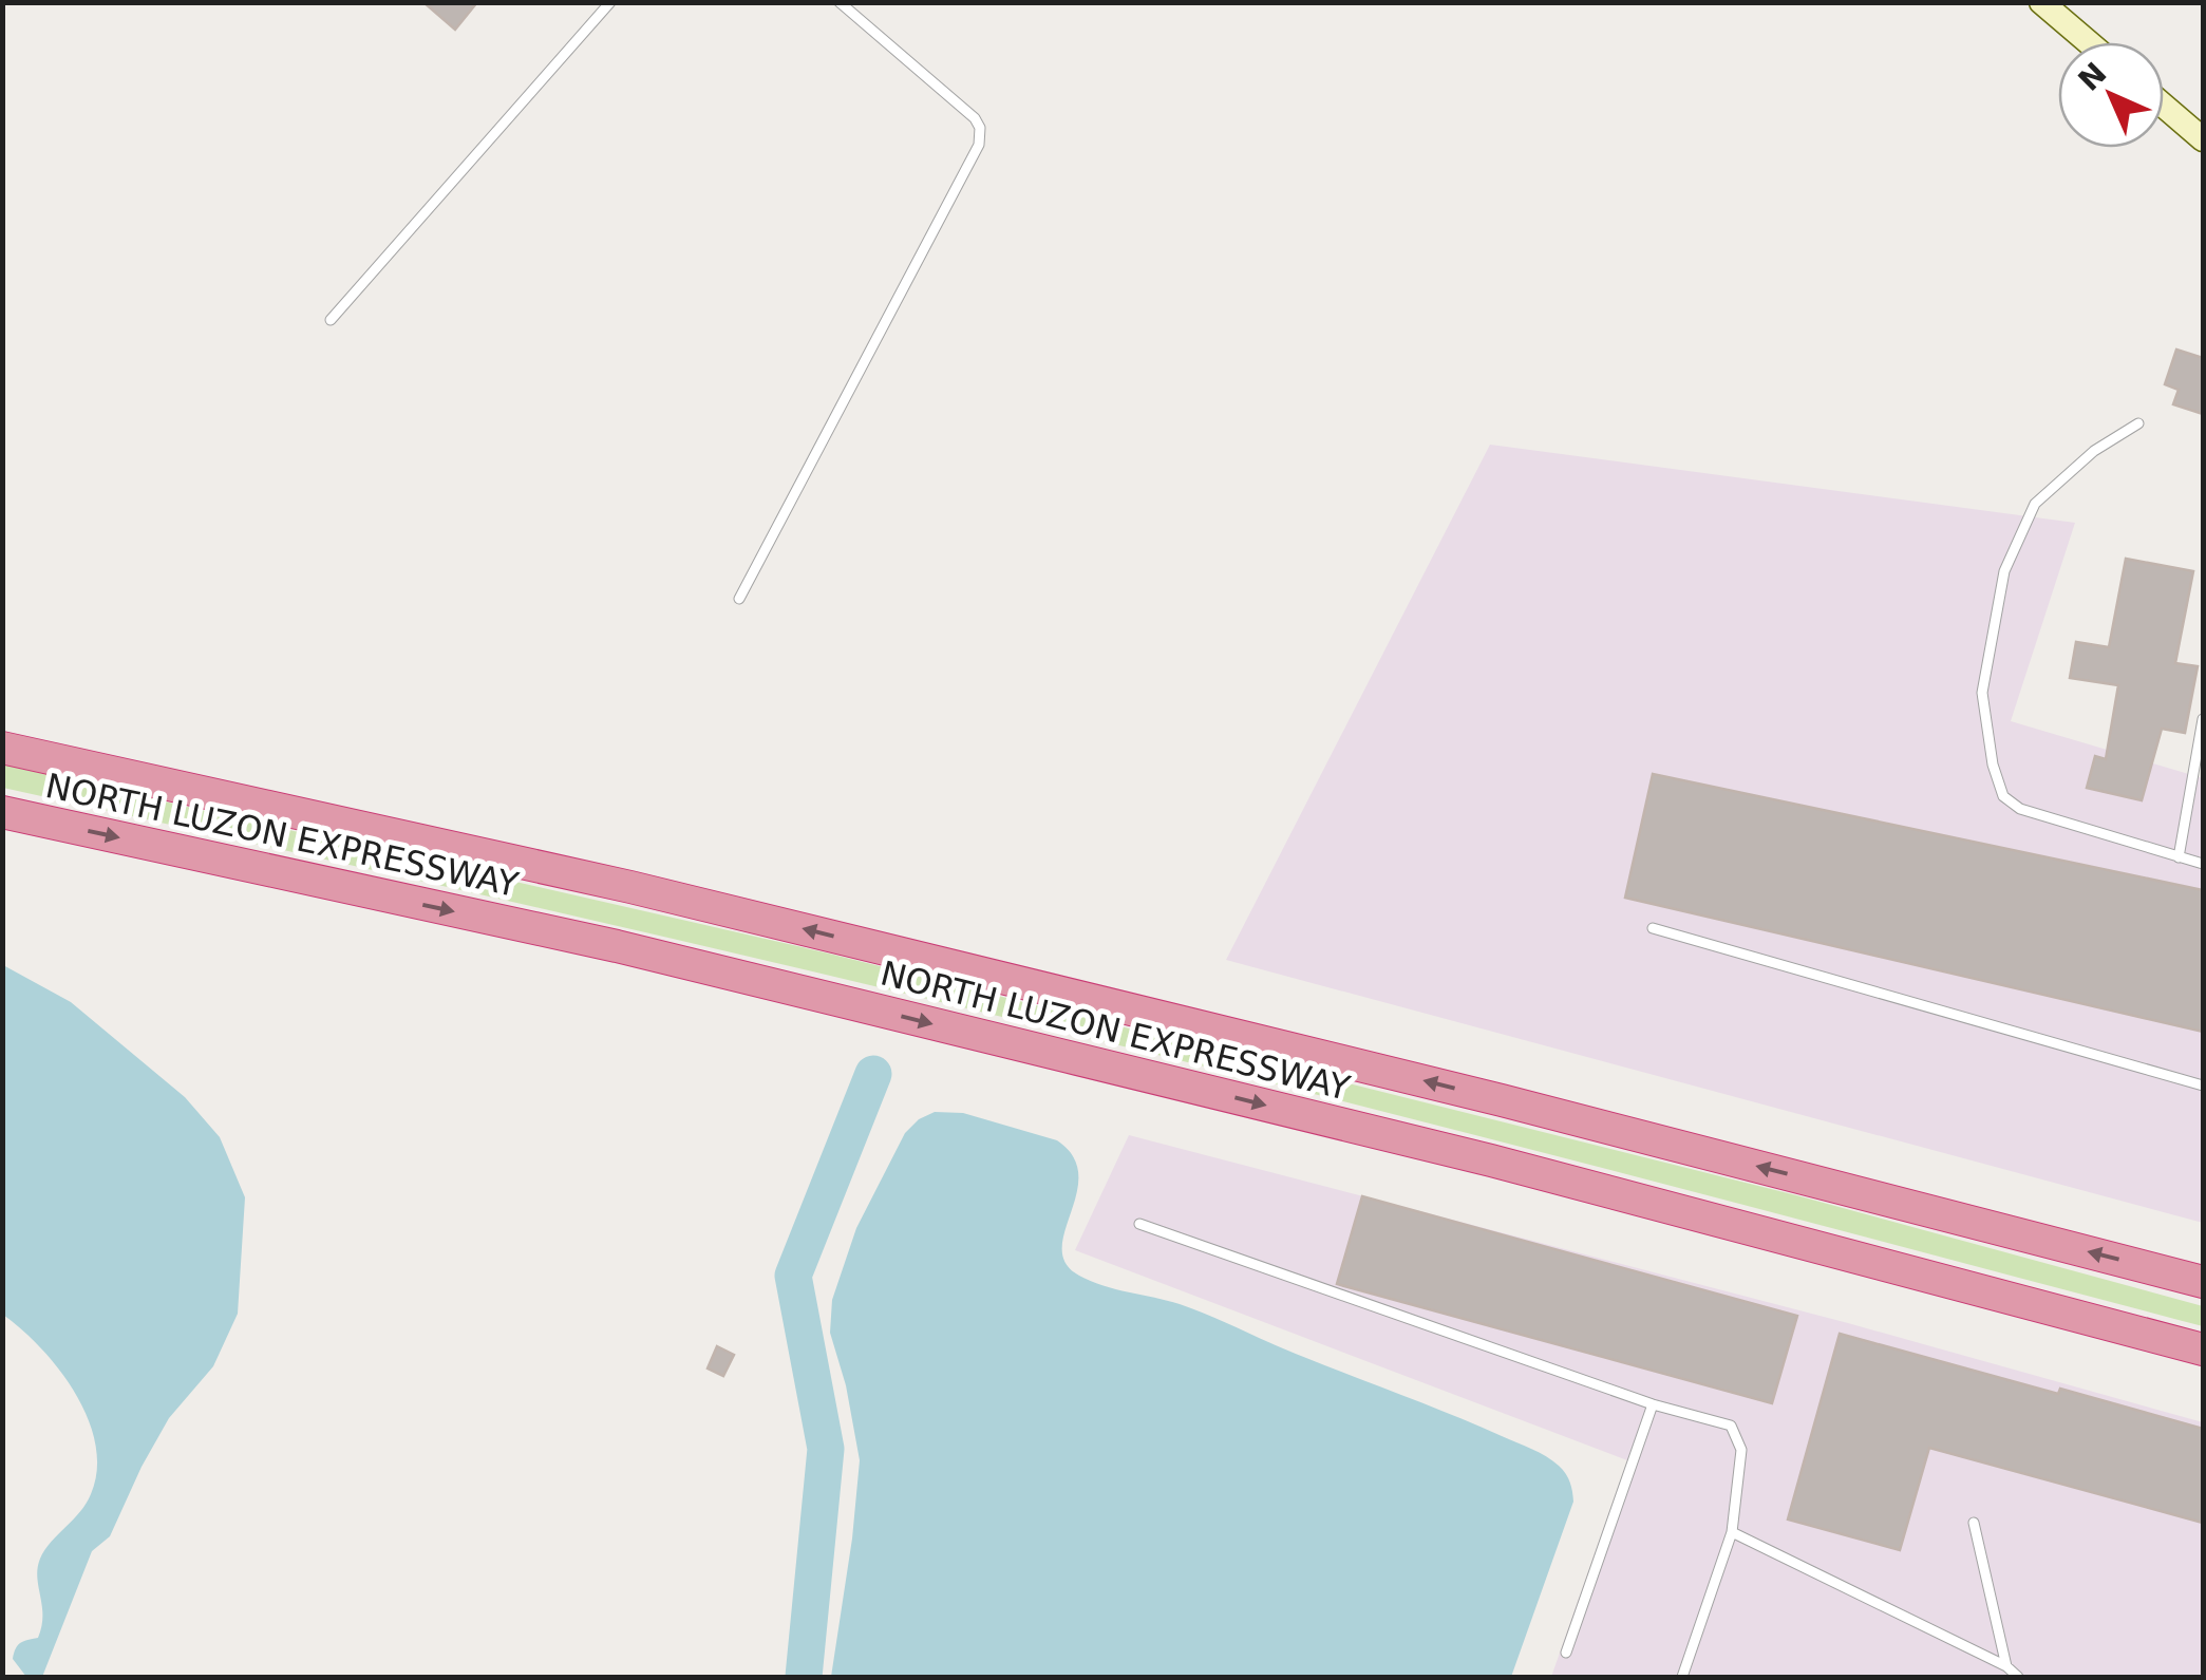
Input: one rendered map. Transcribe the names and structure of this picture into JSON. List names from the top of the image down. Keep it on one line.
{"streets":{"highway":["NORTH LUZON EXPRESSWAY"]},"north":"top left"}
